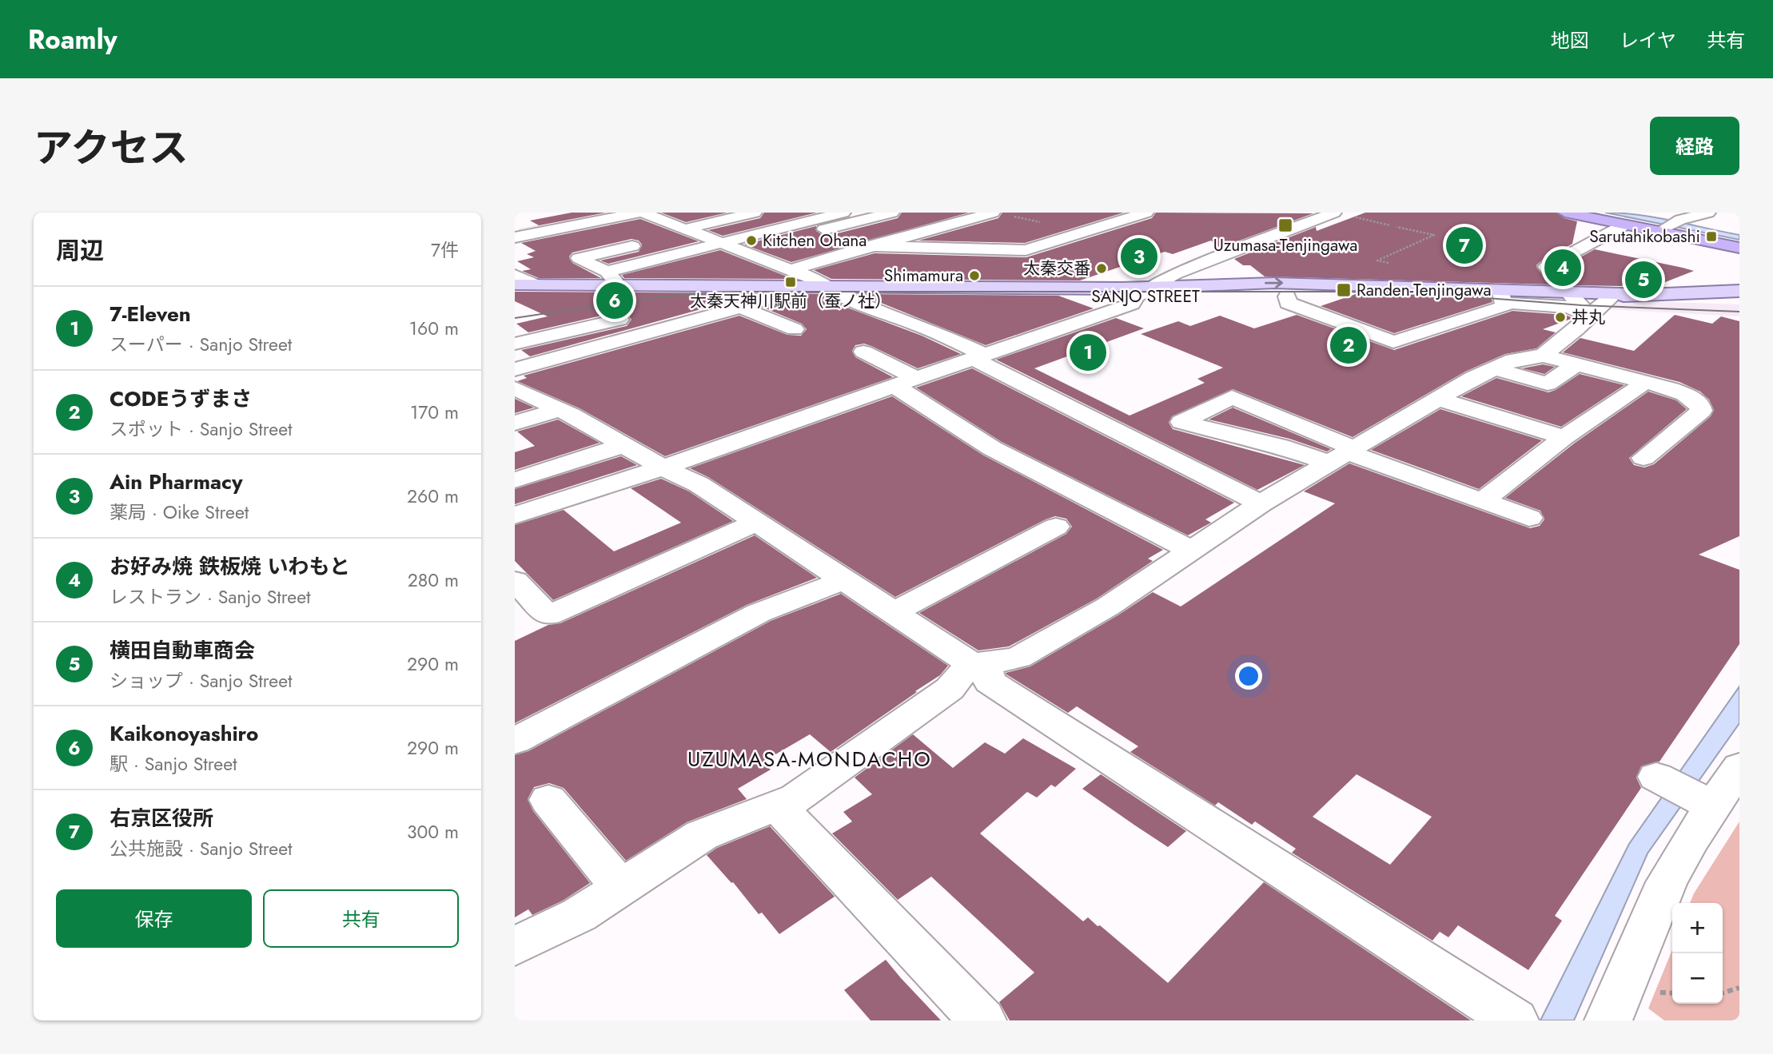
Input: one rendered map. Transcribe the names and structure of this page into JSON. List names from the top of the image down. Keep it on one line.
{"streets":{"main road":["SANJO STREET"]},"districts":["UZUMASA-MONDACHO"],"places":{"transit":["Uzumasa-Tenjingawa","Sarutahikobashi","太秦天神川駅前（蚕ノ社）","Randen-Tenjingawa"],"other":["Kitchen Ohana","太秦交番","Shimamura","丼丸"]},"page":{"header":"Roamly","nav":["地図","レイヤ","共有"],"title":"アクセス","buttons":["経路",["保存","共有"]],"heading":["周辺","7件"],"pins":["7","3","4","5","6","2","1"],"list":[{"mark":"1","name":"7-Eleven","note":"スーパー · Sanjo Street","value":"160 m"},{"mark":"2","name":"CODEうずまさ","note":"スポット · Sanjo Street","value":"170 m"},{"mark":"3","name":"Ain Pharmacy","note":"薬局 · Oike Street","value":"260 m"},{"mark":"4","name":"お好み焼 鉄板焼 いわもと","note":"レストラン · Sanjo Street","value":"280 m"},{"mark":"5","name":"横田自動車商会","note":"ショップ · Sanjo Street","value":"290 m"},{"mark":"6","name":"Kaikonoyashiro","note":"駅 · Sanjo Street","value":"290 m"},{"mark":"7","name":"右京区役所","note":"公共施設 · Sanjo Street","value":"300 m"}],"map_buttons":["+","−"]}}
